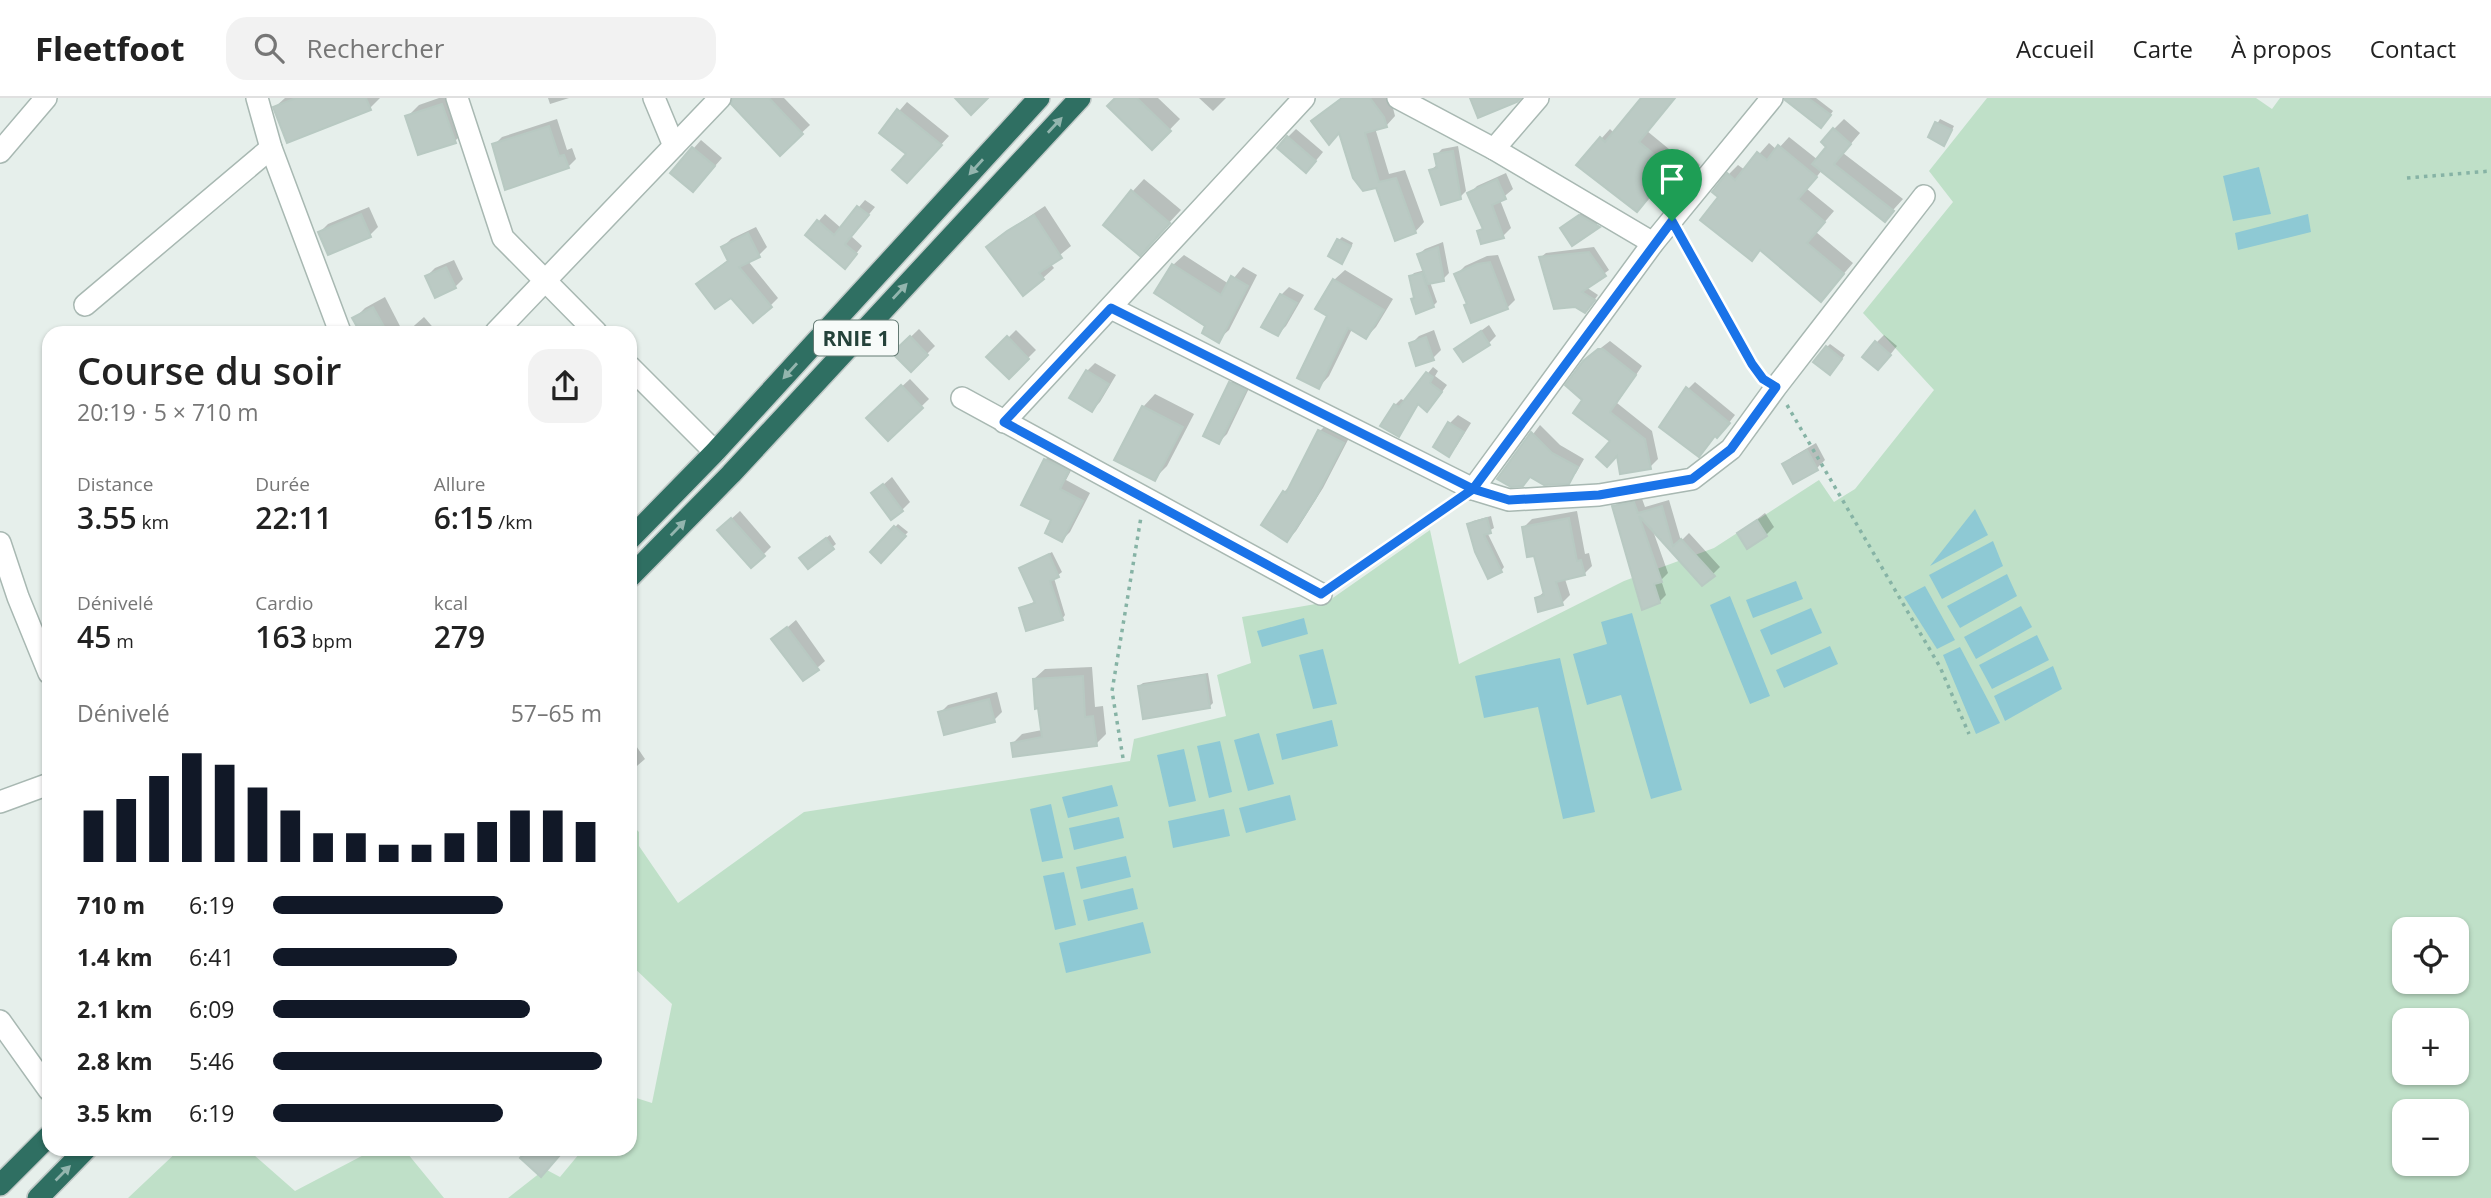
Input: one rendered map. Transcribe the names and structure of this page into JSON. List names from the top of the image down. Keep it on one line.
{"streets":{"highway":["RNIE 1"]},"page":{"header":"Fleetfoot","search":"Rechercher","nav":["Accueil","Carte","À propos","Contact"],"heading":["Course du soir","20:19 · 5 × 710 m"],"stats":[["Distance","3.55 km"],["Durée","22:11"],["Allure","6:15 /km"],["Dénivelé","45 m"],["Cardio","163 bpm"],["kcal","279"]],"chart":["Dénivelé","57–65 m"],"list":[{"name":"710 m","note":"6:19"},{"name":"1.4 km","note":"6:41"},{"name":"2.1 km","note":"6:09"},{"name":"2.8 km","note":"5:46"},{"name":"3.5 km","note":"6:19"}],"map_buttons":["+","−"]}}
